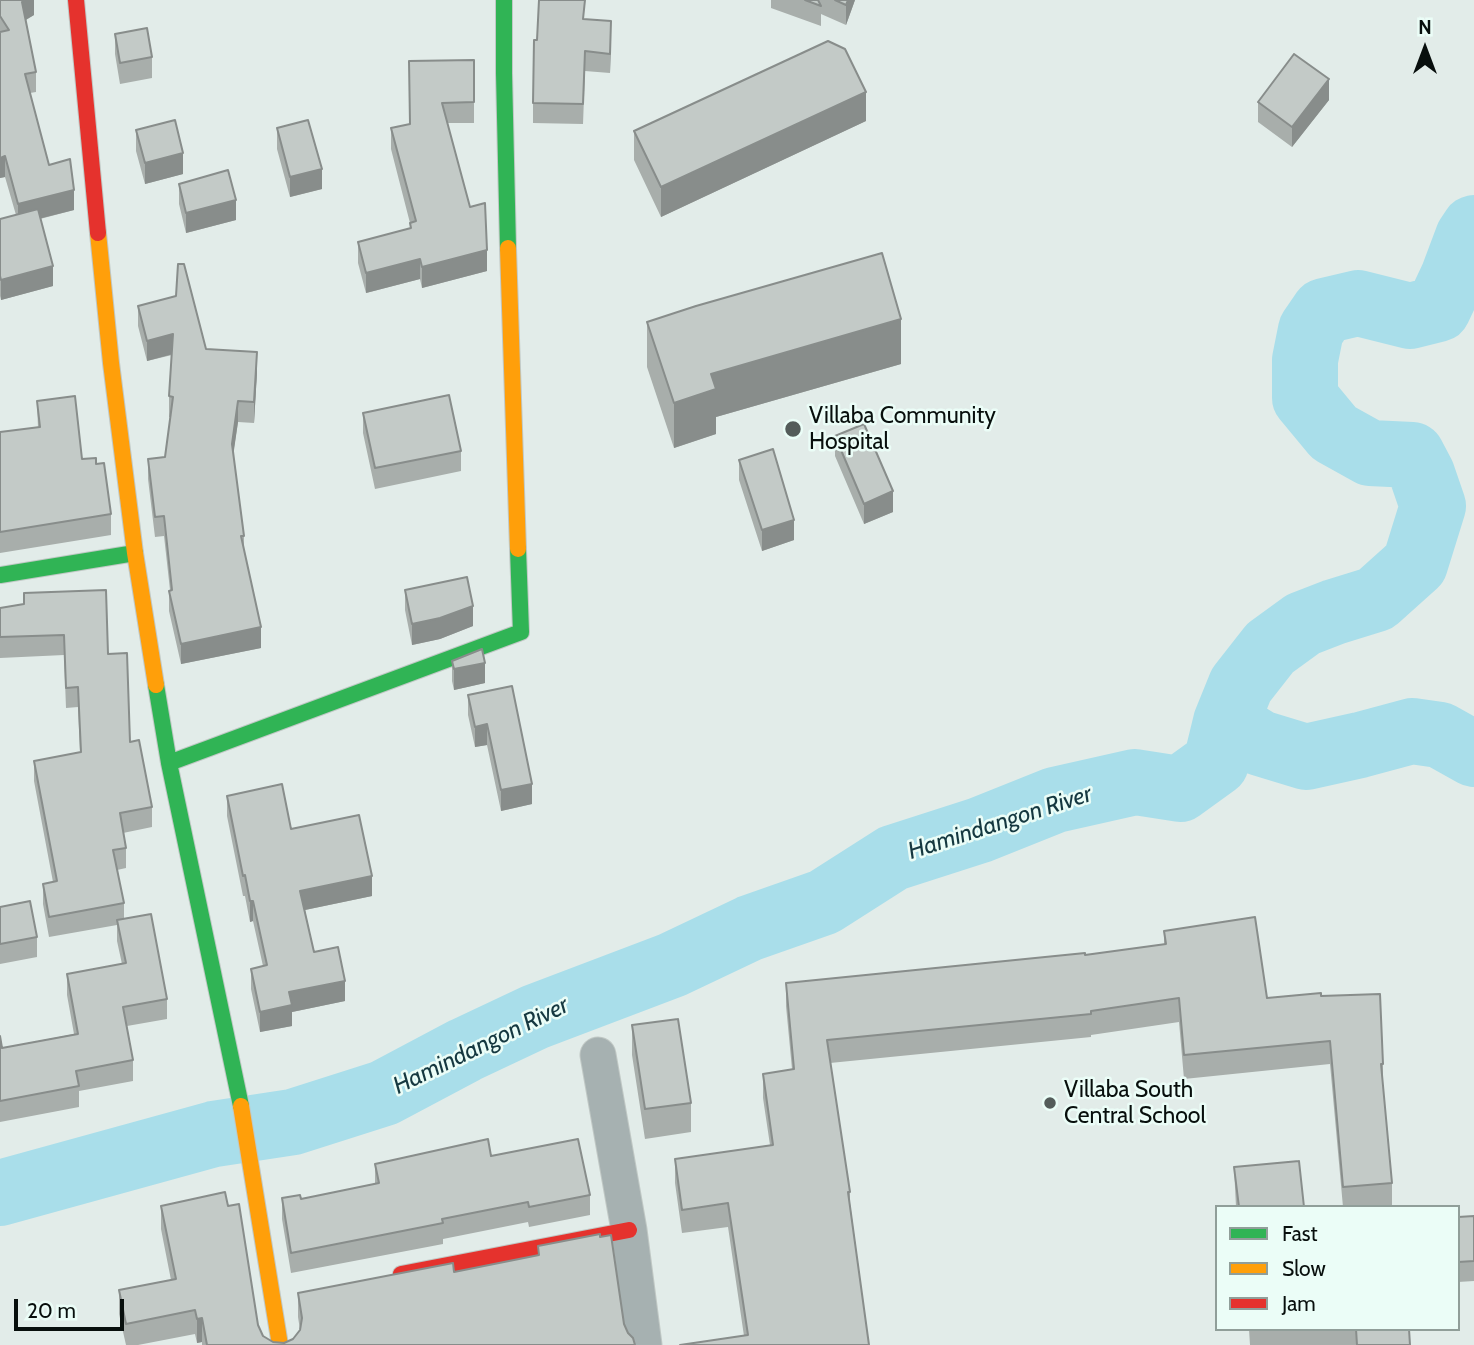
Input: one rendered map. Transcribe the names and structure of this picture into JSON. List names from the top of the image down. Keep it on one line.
{"water":["Hamindangon River"],"places":["Villaba Community Hospital","Villaba South Central School"],"legend":["Fast","Slow","Jam"],"scale_bar":"20 m","north":"top"}
